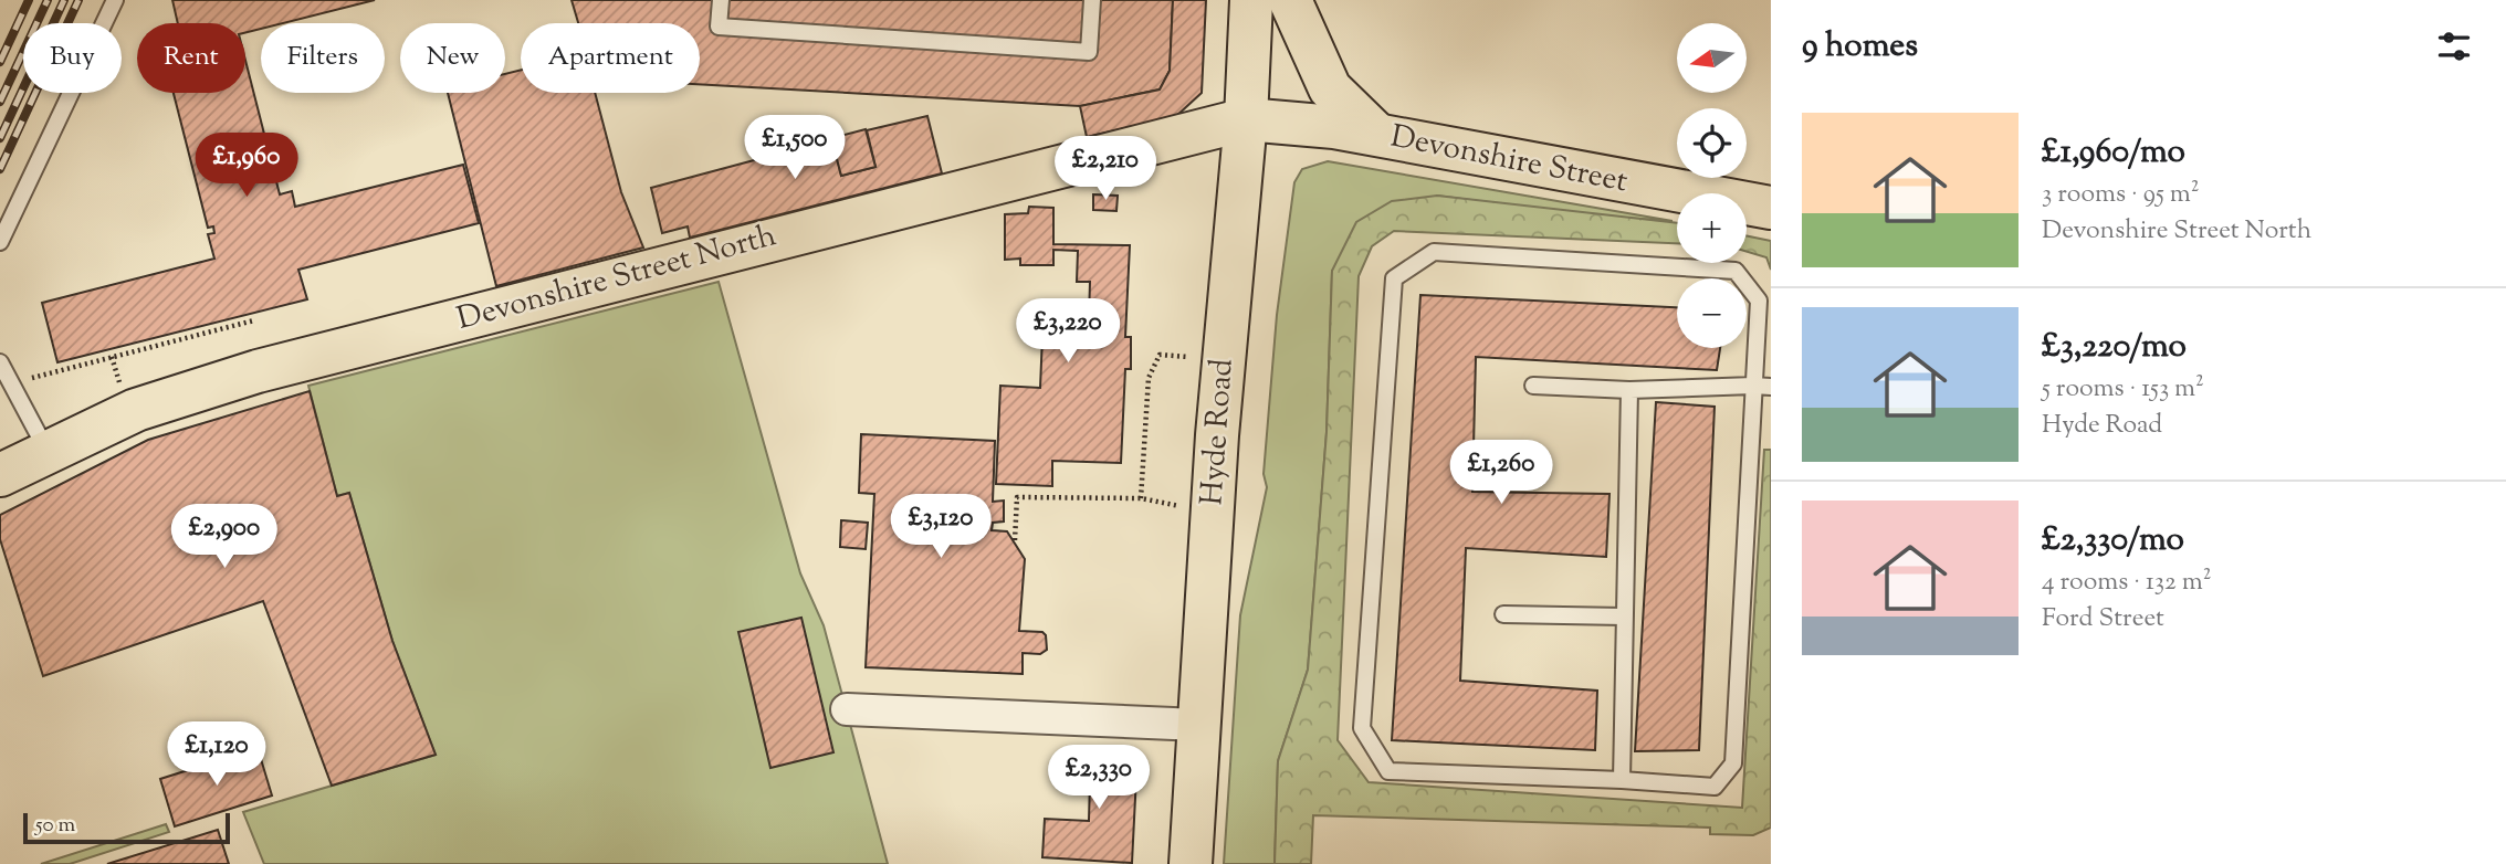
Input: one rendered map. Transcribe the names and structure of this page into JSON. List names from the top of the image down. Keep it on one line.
{"streets":{"highway":["Devonshire Street","Devonshire Street North","Hyde Road"]},"crossings":[["Devonshire Street","Devonshire Street North"],["Devonshire Street","Hyde Road"],["Devonshire Street North","Hyde Road"]],"scale_bar":"50 m","north":"left","page":{"heading":"9 homes","map_buttons":["+","−"],"chip":["Buy","Rent","Filters","New","Apartment"],"list":[{"name":"£1,960/mo","note":"3 rooms · 95 m² · Devonshire Street North"},{"name":"£3,220/mo","note":"5 rooms · 153 m² · Hyde Road"},{"name":"£2,330/mo","note":"4 rooms · 132 m² · Ford Street"}],"price":["£1,500","£1,960","£2,210","£3,220","£1,260","£3,120","£2,900","£1,120","£2,330"],"scale":"50 m"}}
